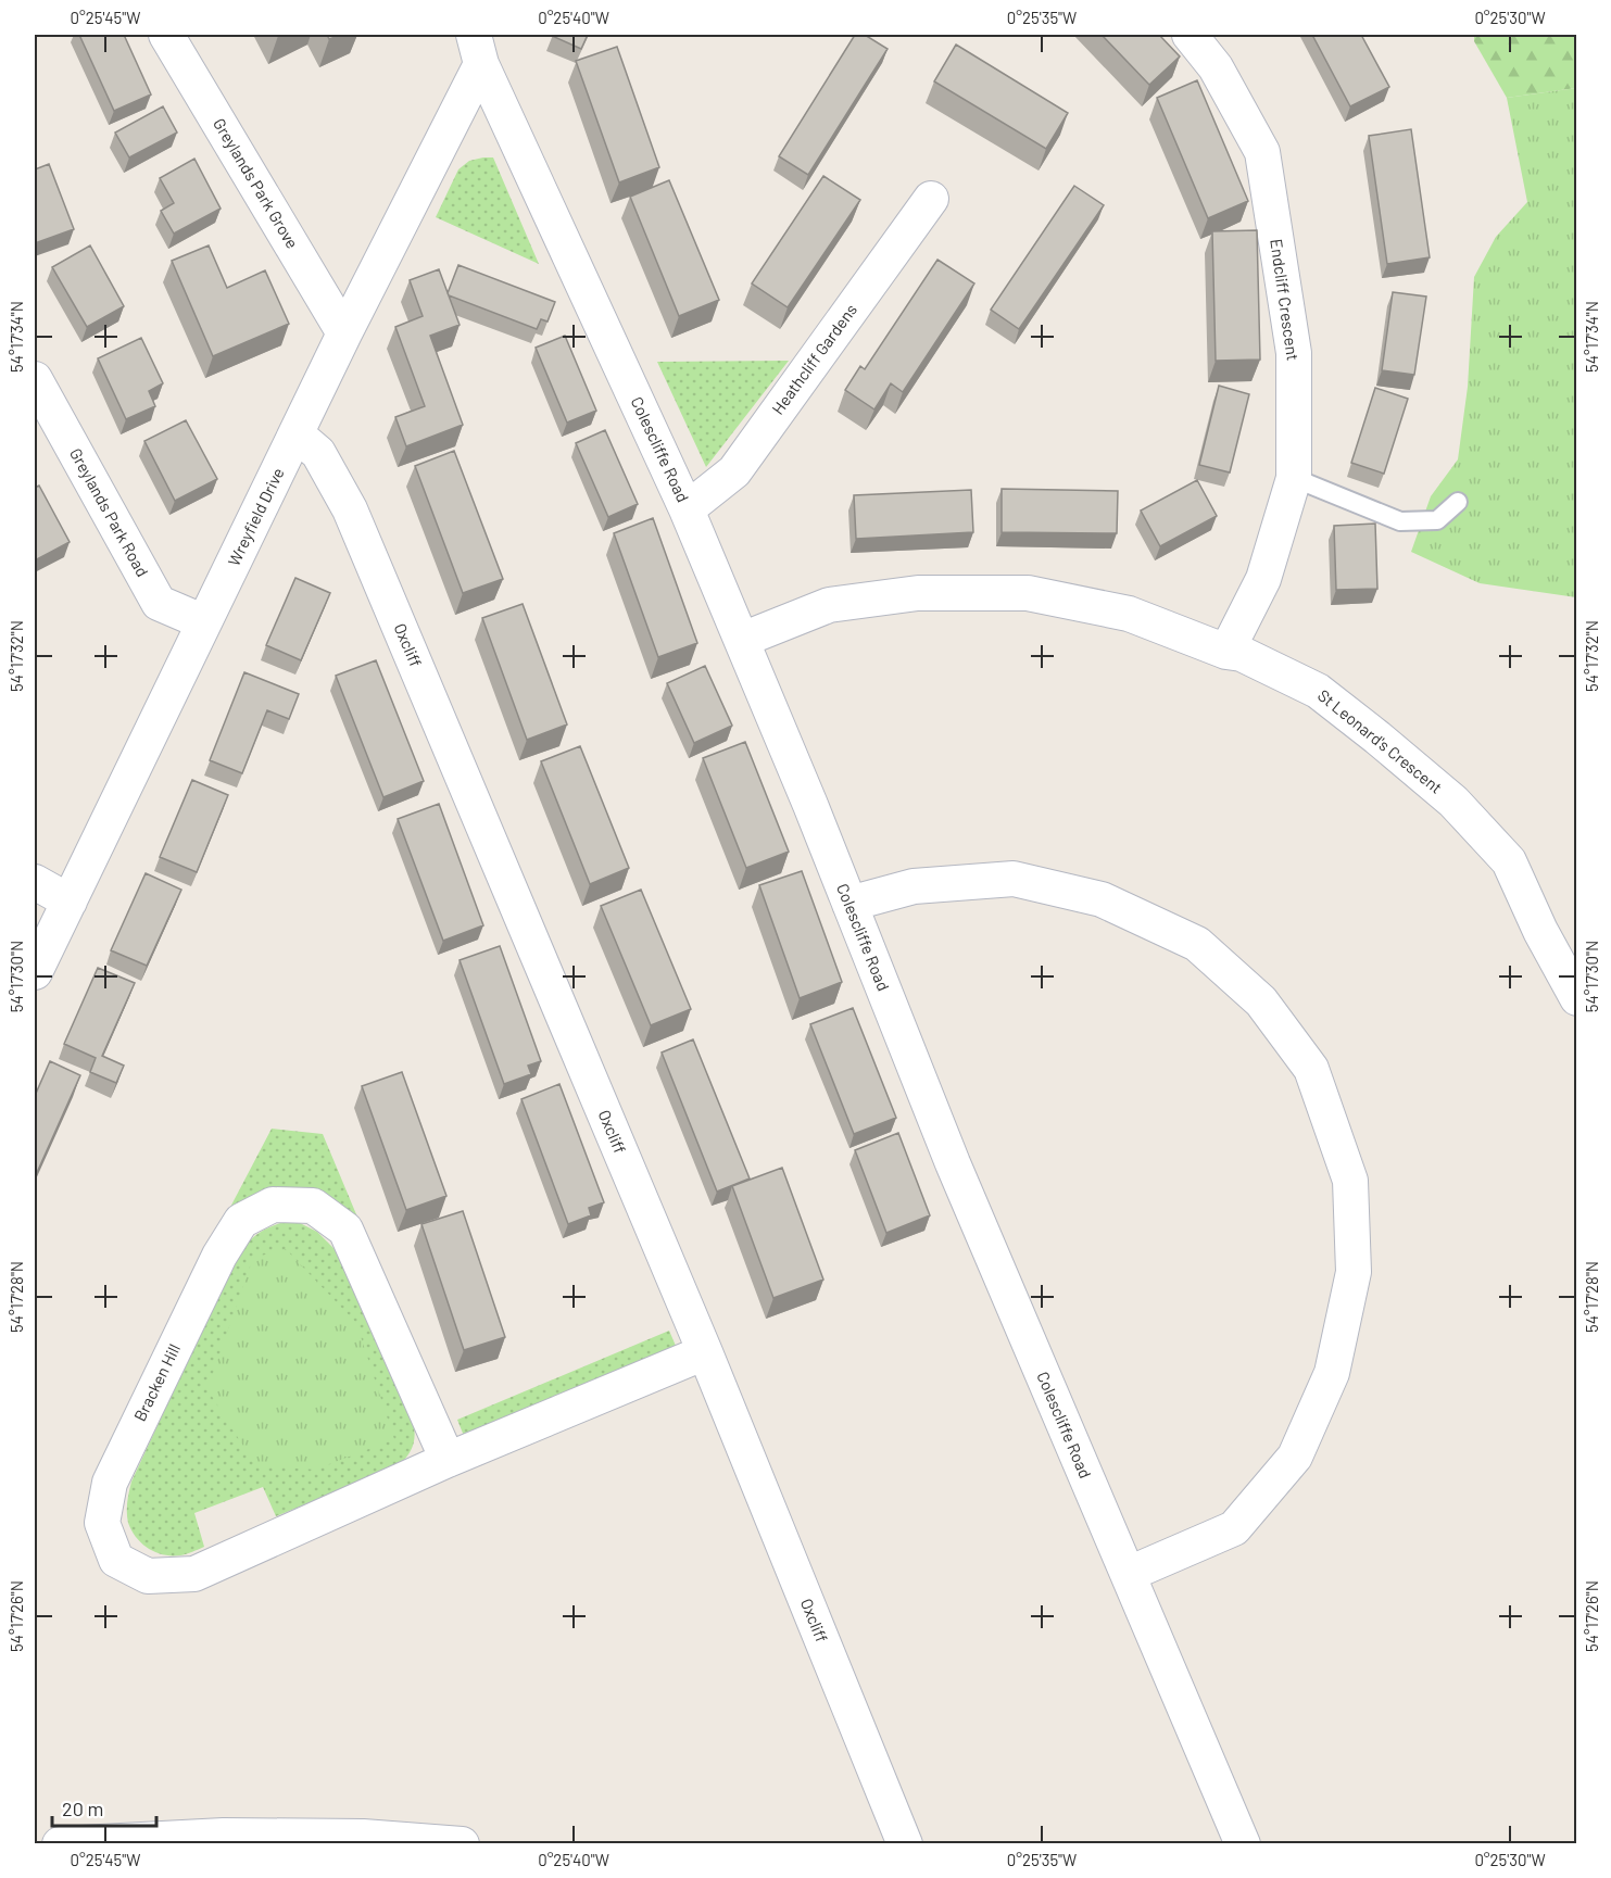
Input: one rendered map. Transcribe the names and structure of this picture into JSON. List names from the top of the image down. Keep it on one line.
{"streets":{"street":["Greylands Park Grove","Endcliff Crescent","Heathcliff Gardens","Colescliffe Road","Greylands Park Road","Wreyfield Drive","Oxcliff","St Leonard's Crescent","Bracken Hill"]},"crossings":[["Greylands Park Grove","Wreyfield Drive"],["Endcliff Crescent","St Leonard's Crescent"],["Heathcliff Gardens","Colescliffe Road"],["Colescliffe Road","Wreyfield Drive"],["Colescliffe Road","St Leonard's Crescent"],["Greylands Park Road","Wreyfield Drive"],["Wreyfield Drive","Oxcliff"],["Oxcliff","Bracken Hill"]],"scale_bar":"20 m","coordinates":["0°25'45\"W","0°25'40\"W","0°25'35\"W","0°25'30\"W","54°17'34\"N","54°17'32\"N","54°17'30\"N","54°17'28\"N","54°17'26\"N"]}
